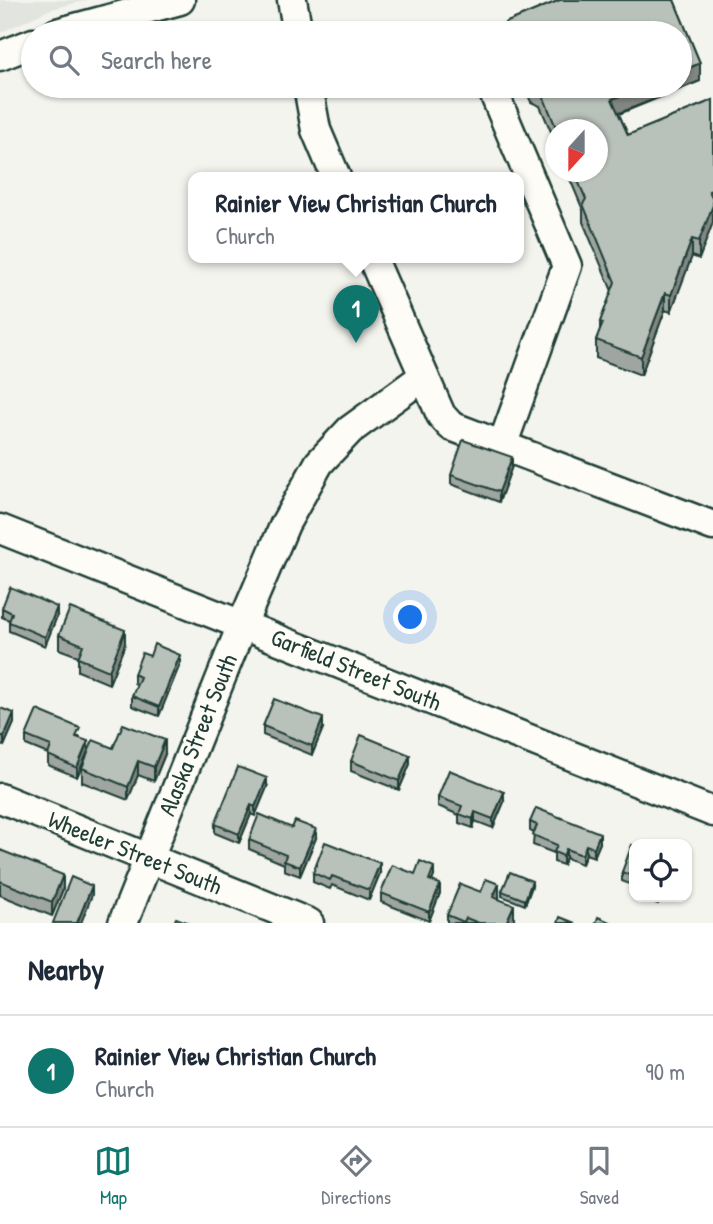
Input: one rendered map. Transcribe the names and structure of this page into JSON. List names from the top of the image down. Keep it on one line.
{"streets":{"street":["Garfield Street South","Alaska Street South","Wheeler Street South"]},"crossings":[["Garfield Street South","Alaska Street South"],["Alaska Street South","Wheeler Street South"]],"north":"bottom","page":{"search":"Search here","popup":["Rainier View Christian Church","Church"],"pins":"1","heading":"Nearby","list":[{"mark":"1","name":"Rainier View Christian Church","note":"Church","value":"90 m"}],"nav":["Map","Directions","Saved"]}}
